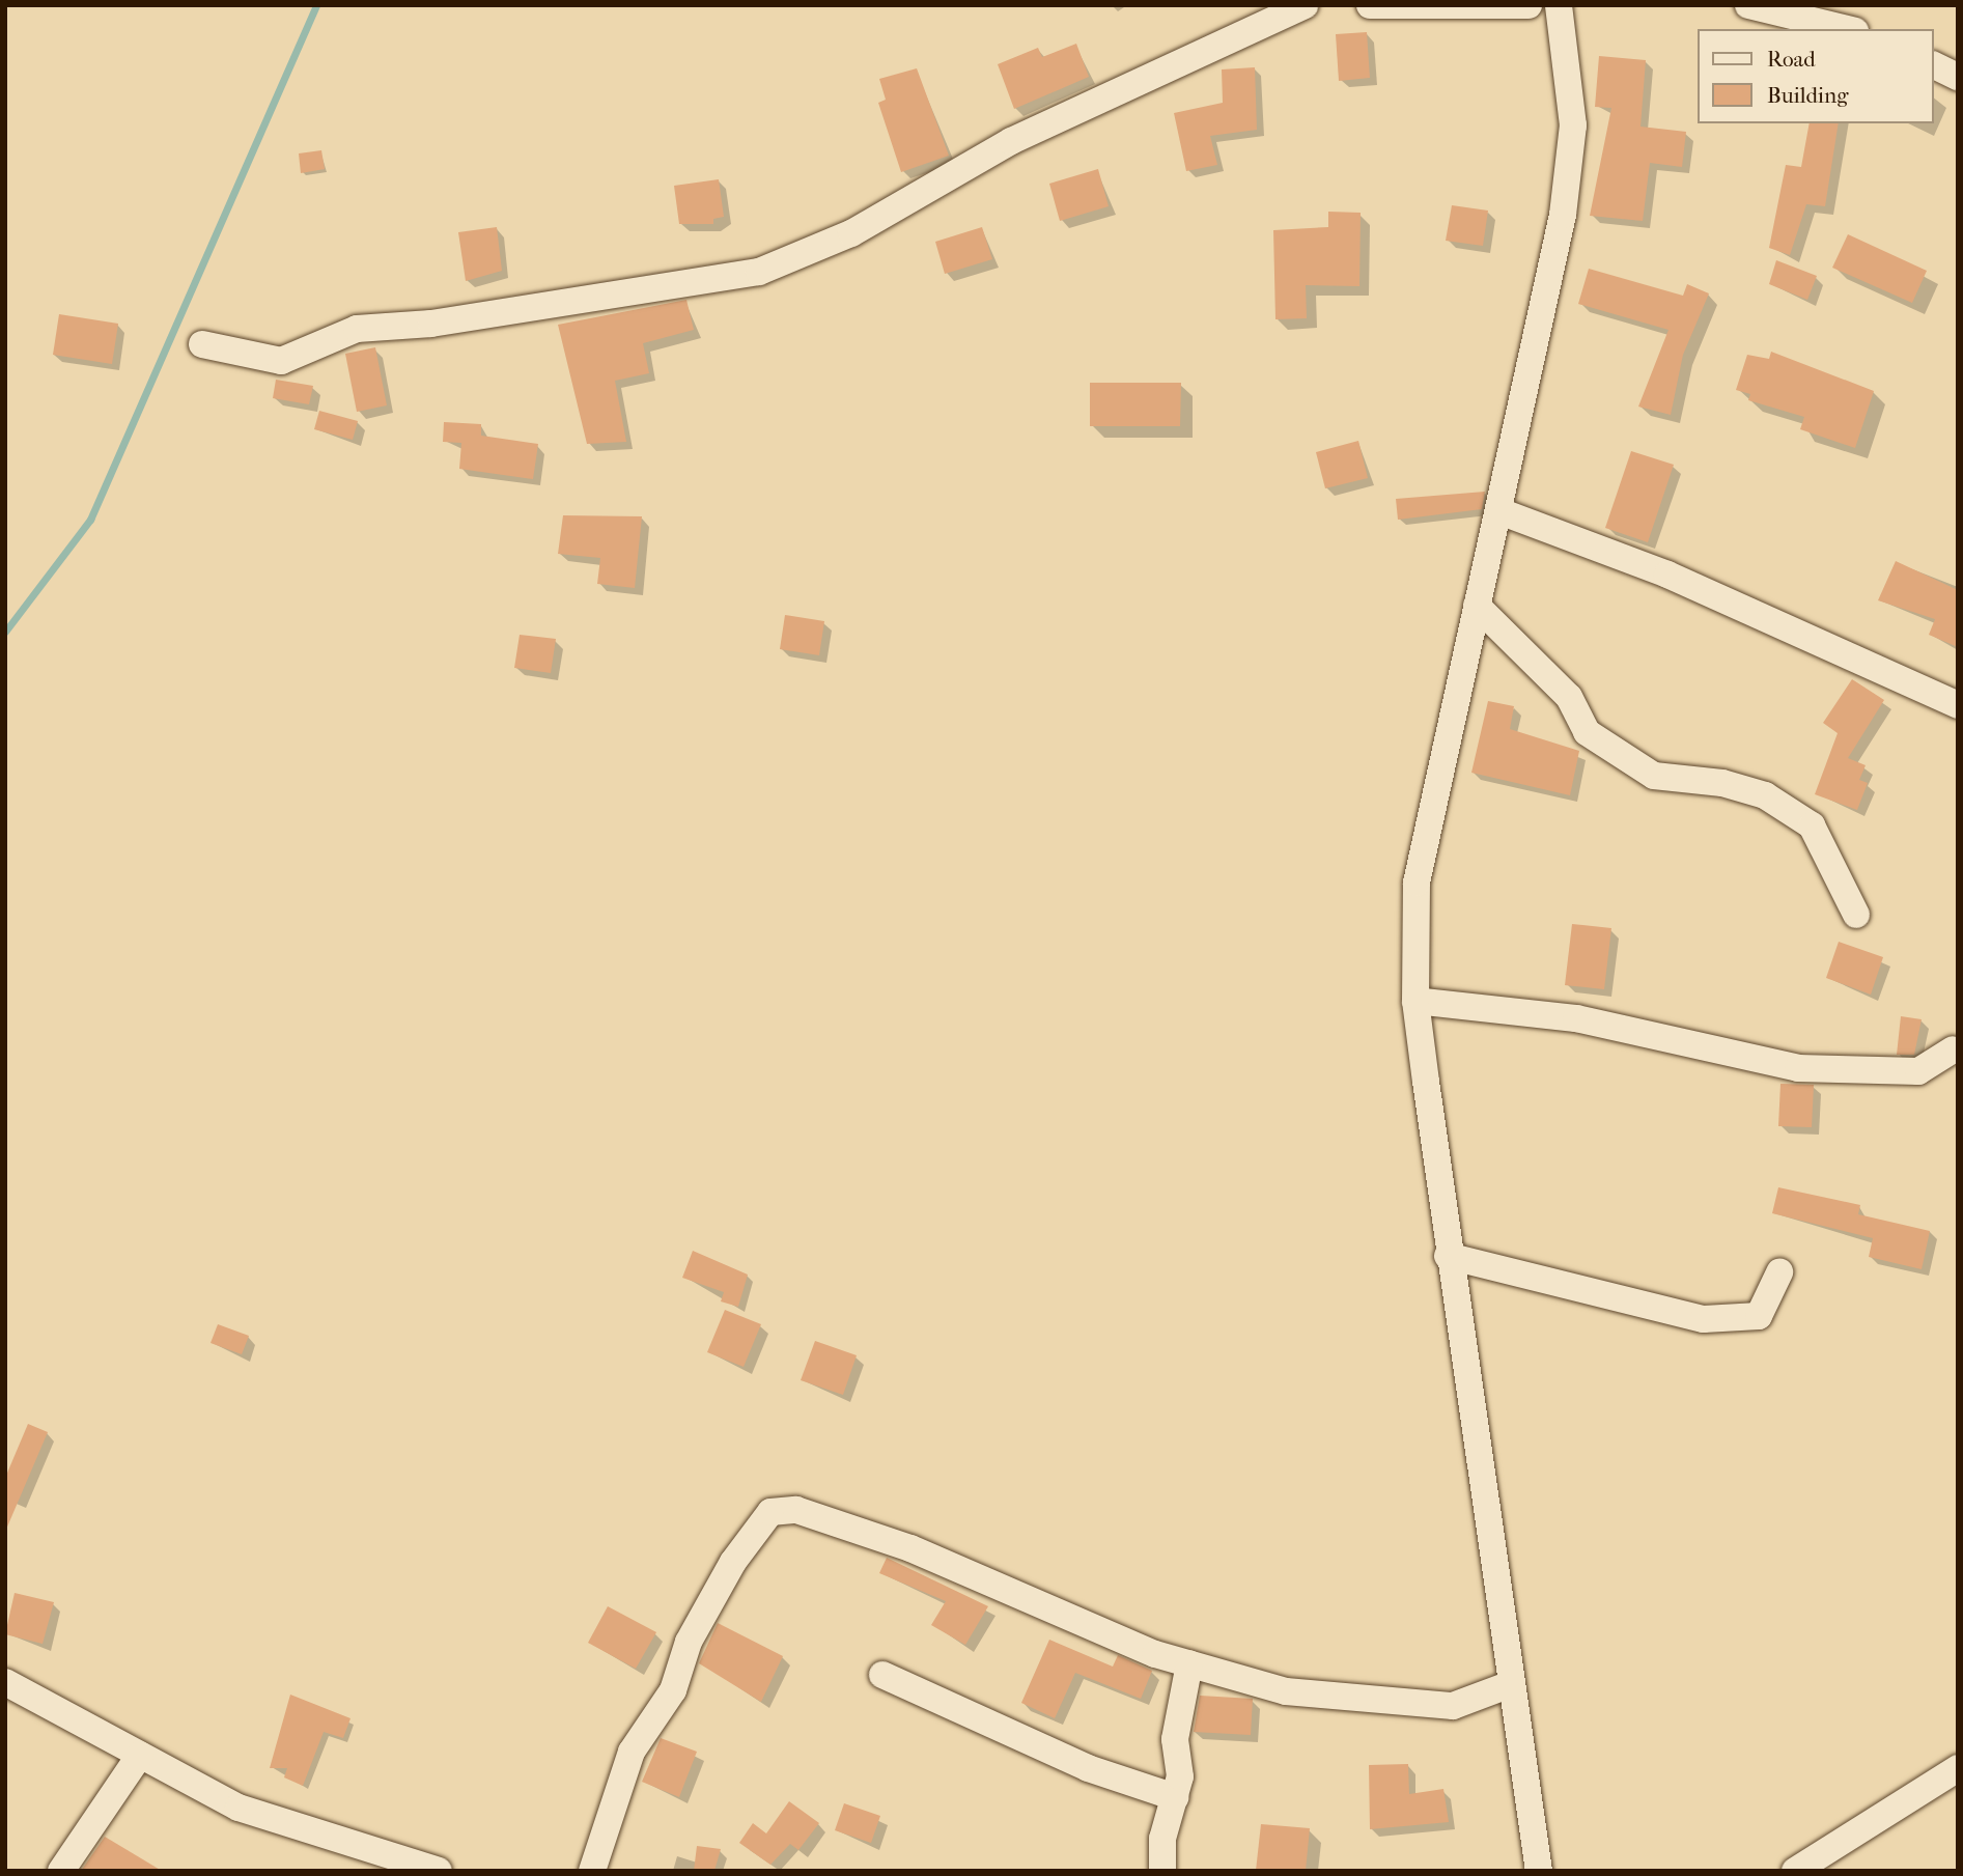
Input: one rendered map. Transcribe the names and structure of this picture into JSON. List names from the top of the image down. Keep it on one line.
{"legend":["Road","Building"]}
